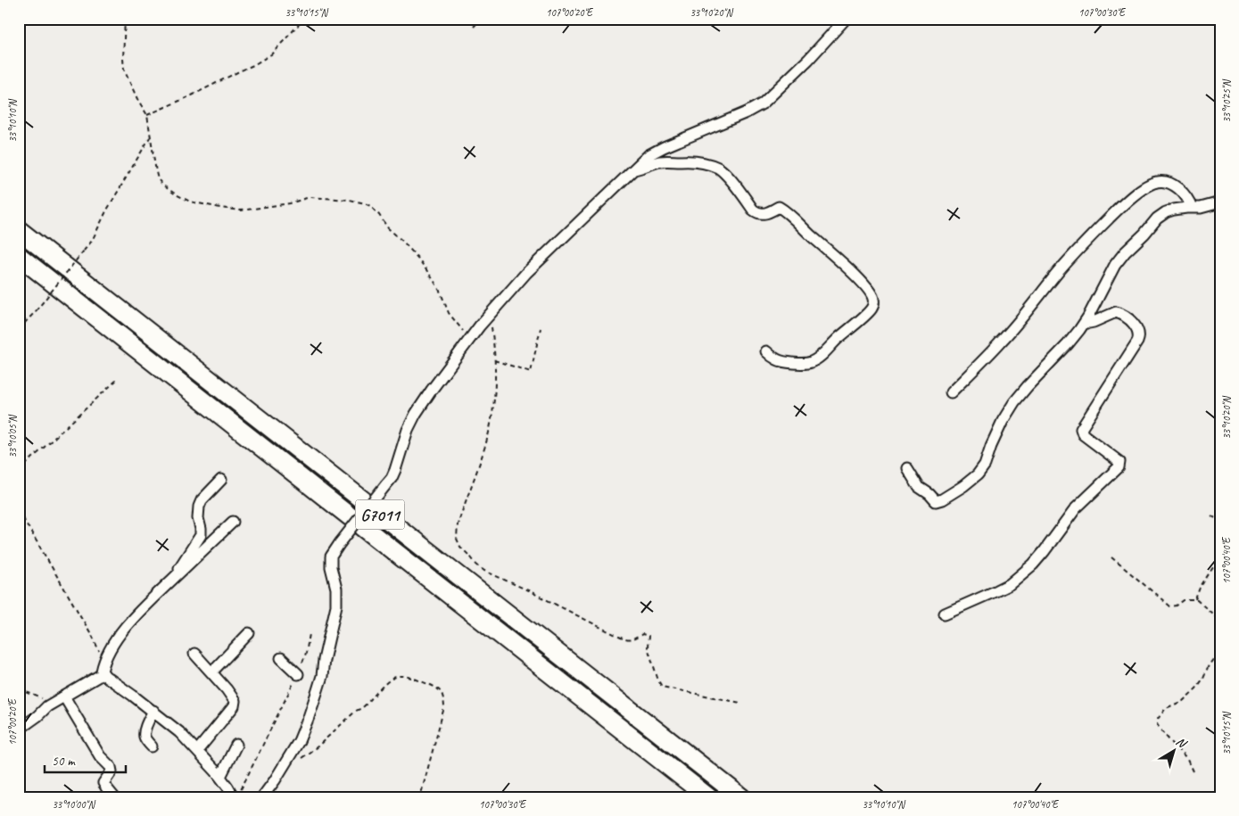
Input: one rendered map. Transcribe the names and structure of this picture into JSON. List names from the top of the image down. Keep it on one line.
{"streets":{"highway":["G7011"]},"scale_bar":"50 m","north":"top right","coordinates":["33°10'15\"N","107°00'20\"E","33°10'20\"N","107°00'30\"E","33°10'25\"N","33°10'10\"N","33°10'05\"N","107°00'40\"E","33°10'00\"N"]}
